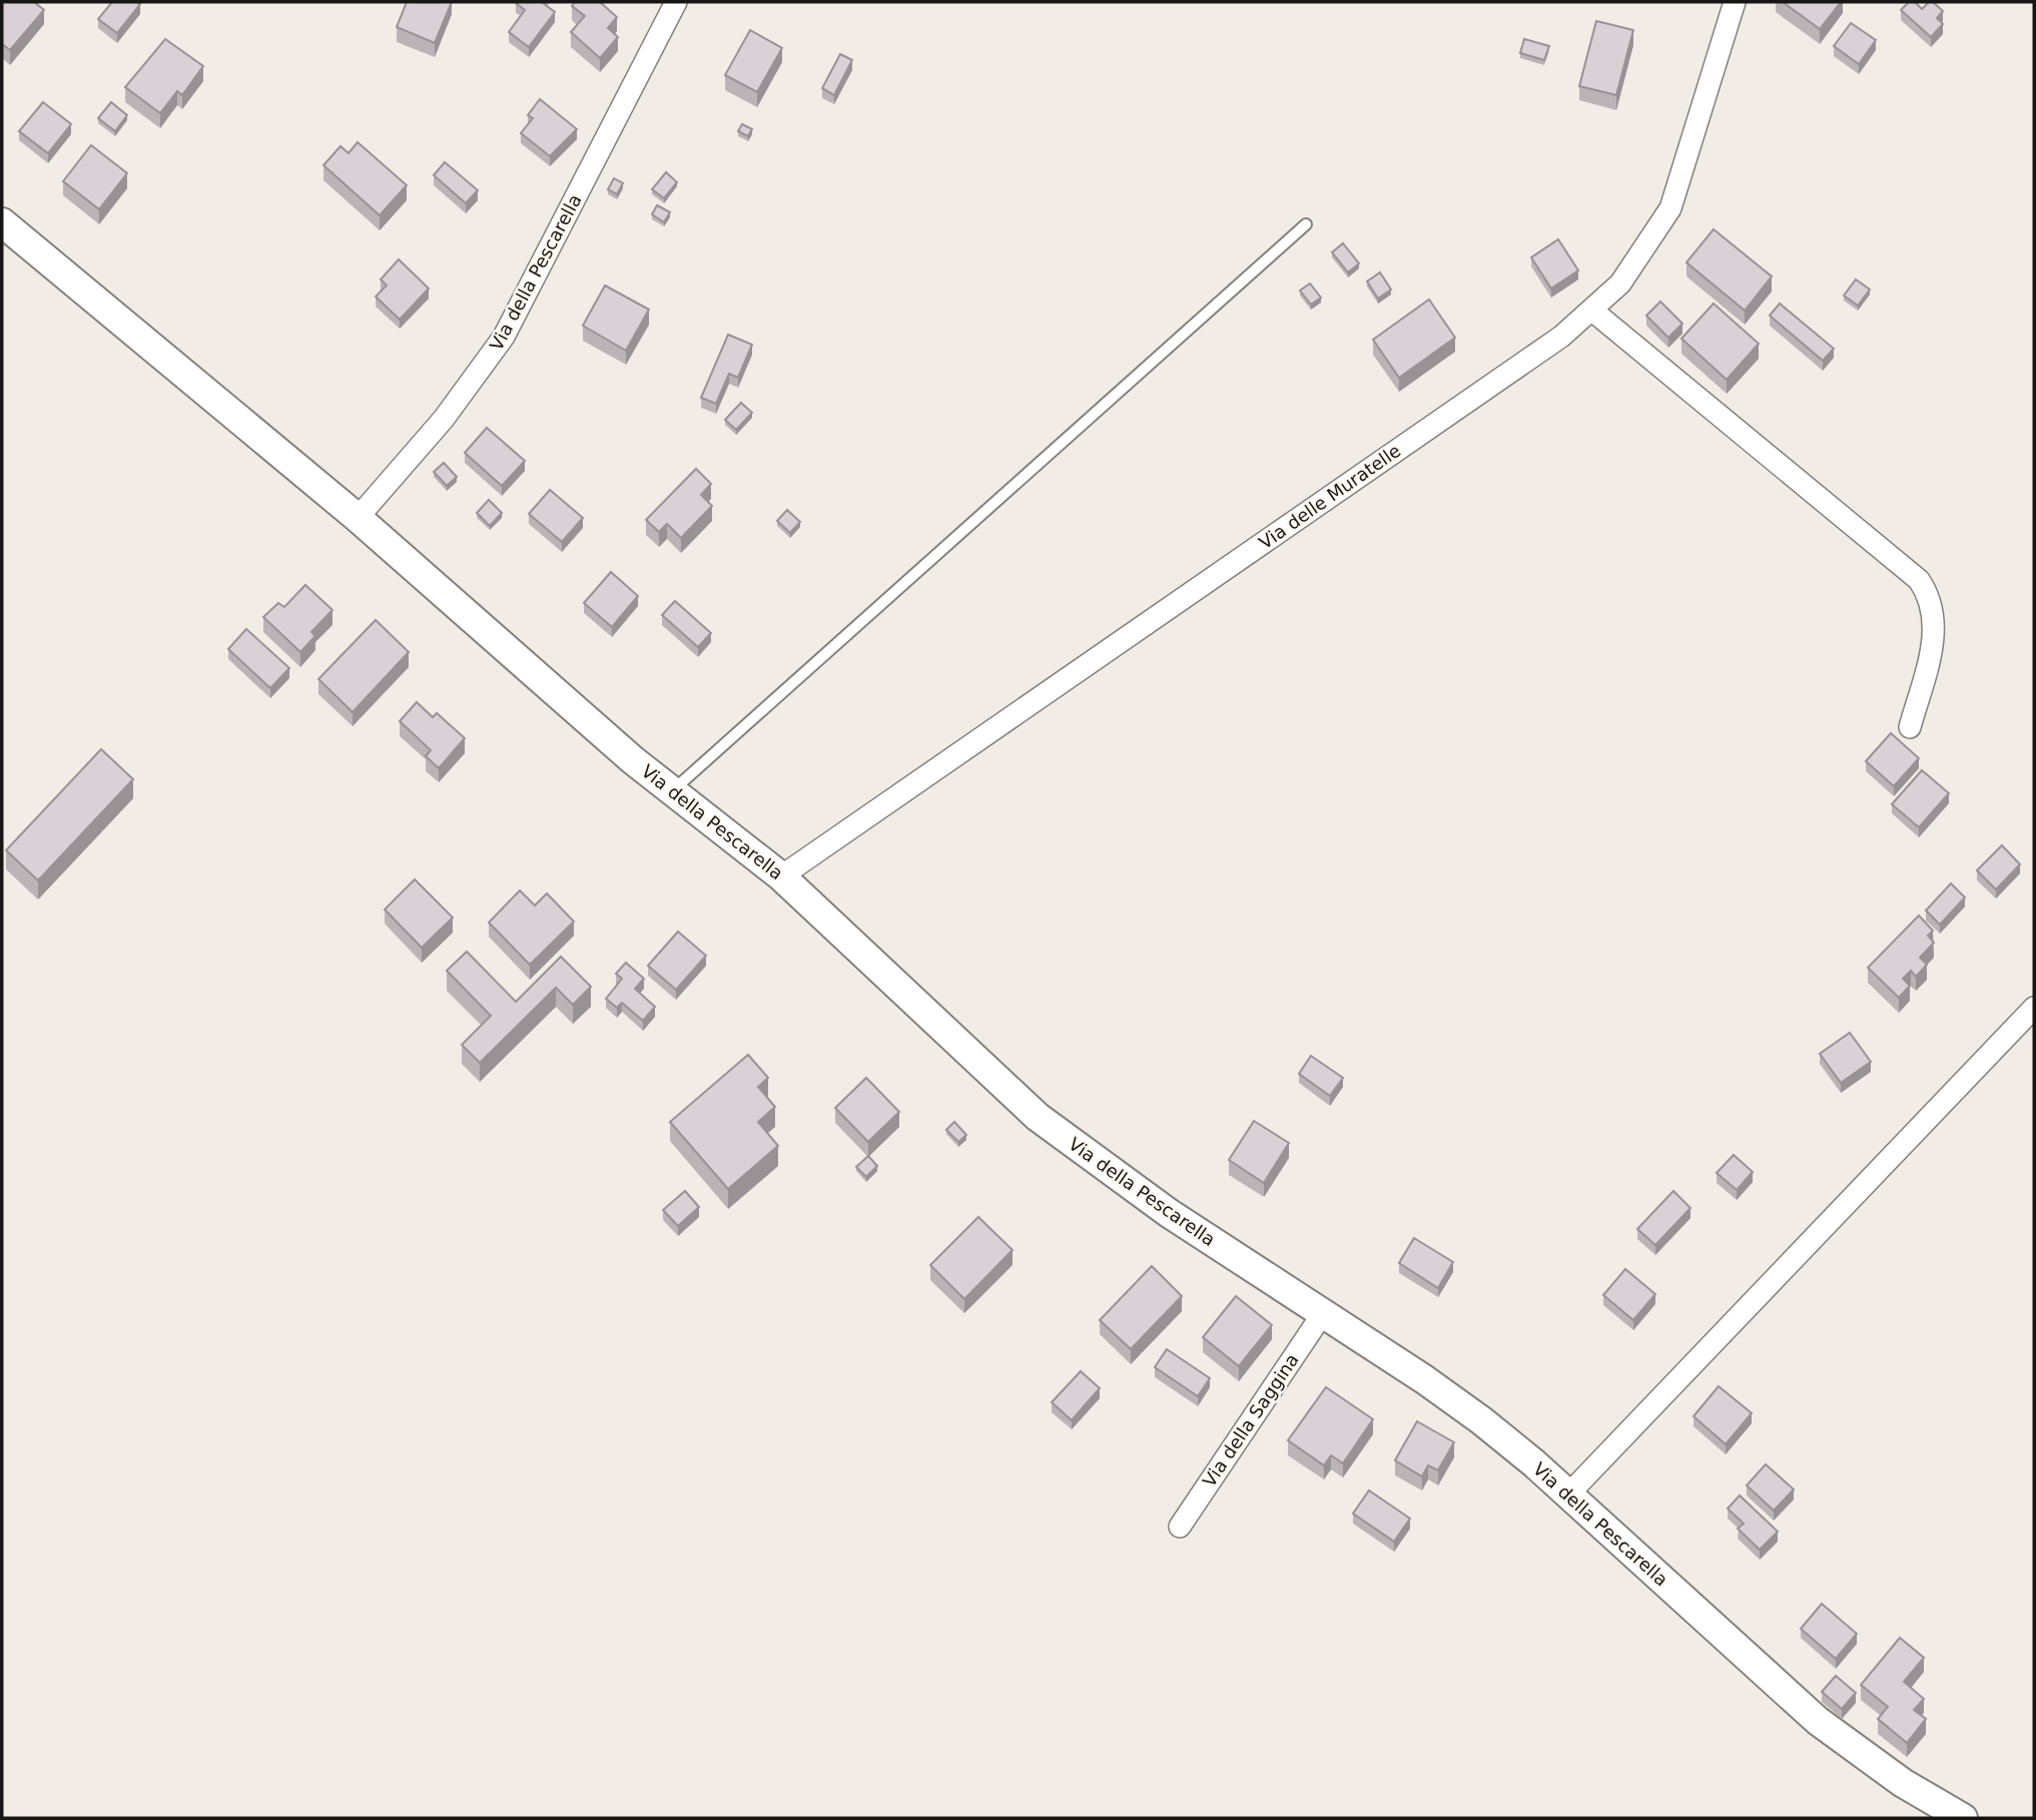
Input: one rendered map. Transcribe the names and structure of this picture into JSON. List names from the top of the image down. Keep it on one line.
{"streets":{"street":["Via della Pescarella","Via delle Muratelle","Via della Saggina"]},"crossings":[["Via della Pescarella","Via delle Muratelle"],["Via della Pescarella","Via della Saggina"]]}
